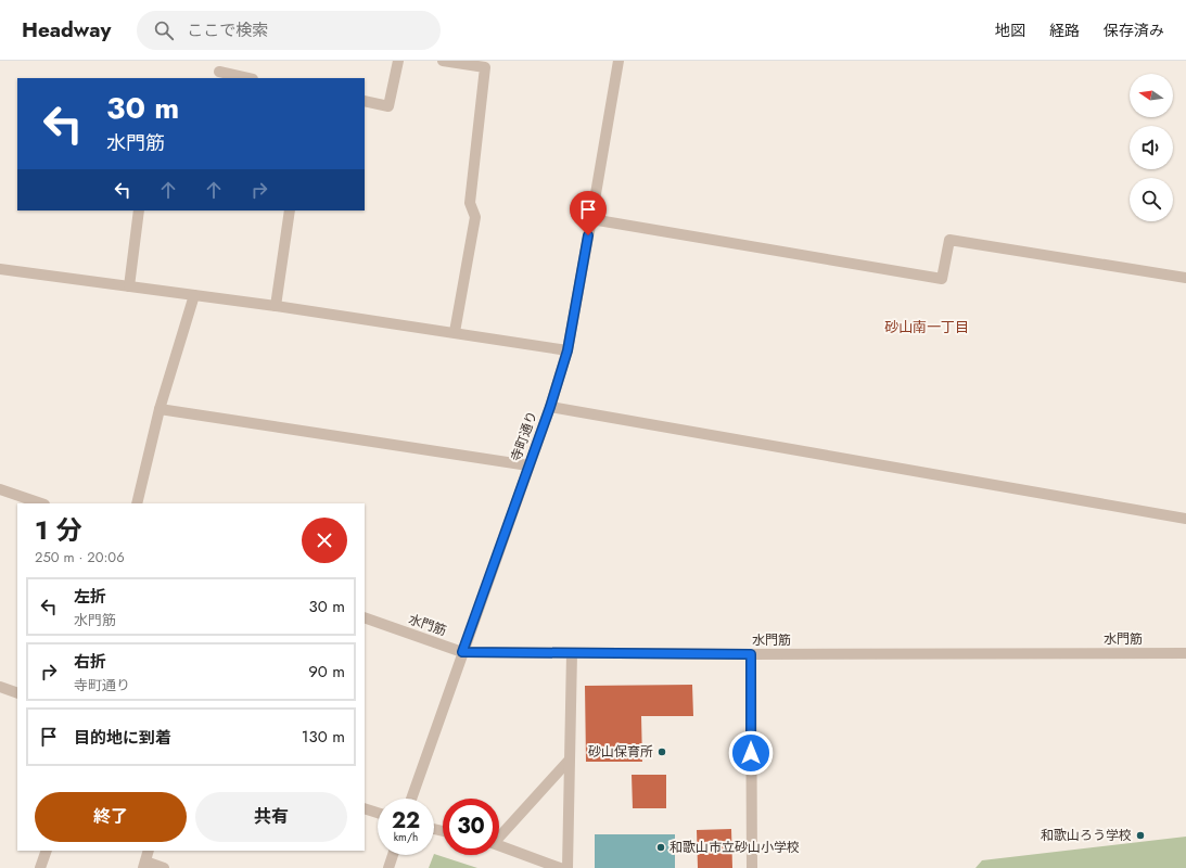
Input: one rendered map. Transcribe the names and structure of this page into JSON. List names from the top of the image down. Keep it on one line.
{"streets":{"street":["寺町通り","水門筋"]},"crossings":[["寺町通り","水門筋"]],"districts":["砂山南一丁目"],"places":["砂山保育所","和歌山ろう学校","和歌山市立砂山小学校"],"north":"left","page":{"header":"Headway","search":"ここで検索","nav":["地図","経路","保存済み"],"turn":["30 m","水門筋"],"heading":["1 分","250 m · 20:06"],"list":[{"name":"左折","note":"水門筋","value":"30 m"},{"name":"右折","note":"寺町通り","value":"90 m"},{"name":"目的地に到着","value":"130 m"}],"buttons":["終了","共有"],"speed":"22 km/h","limit":"30"}}
